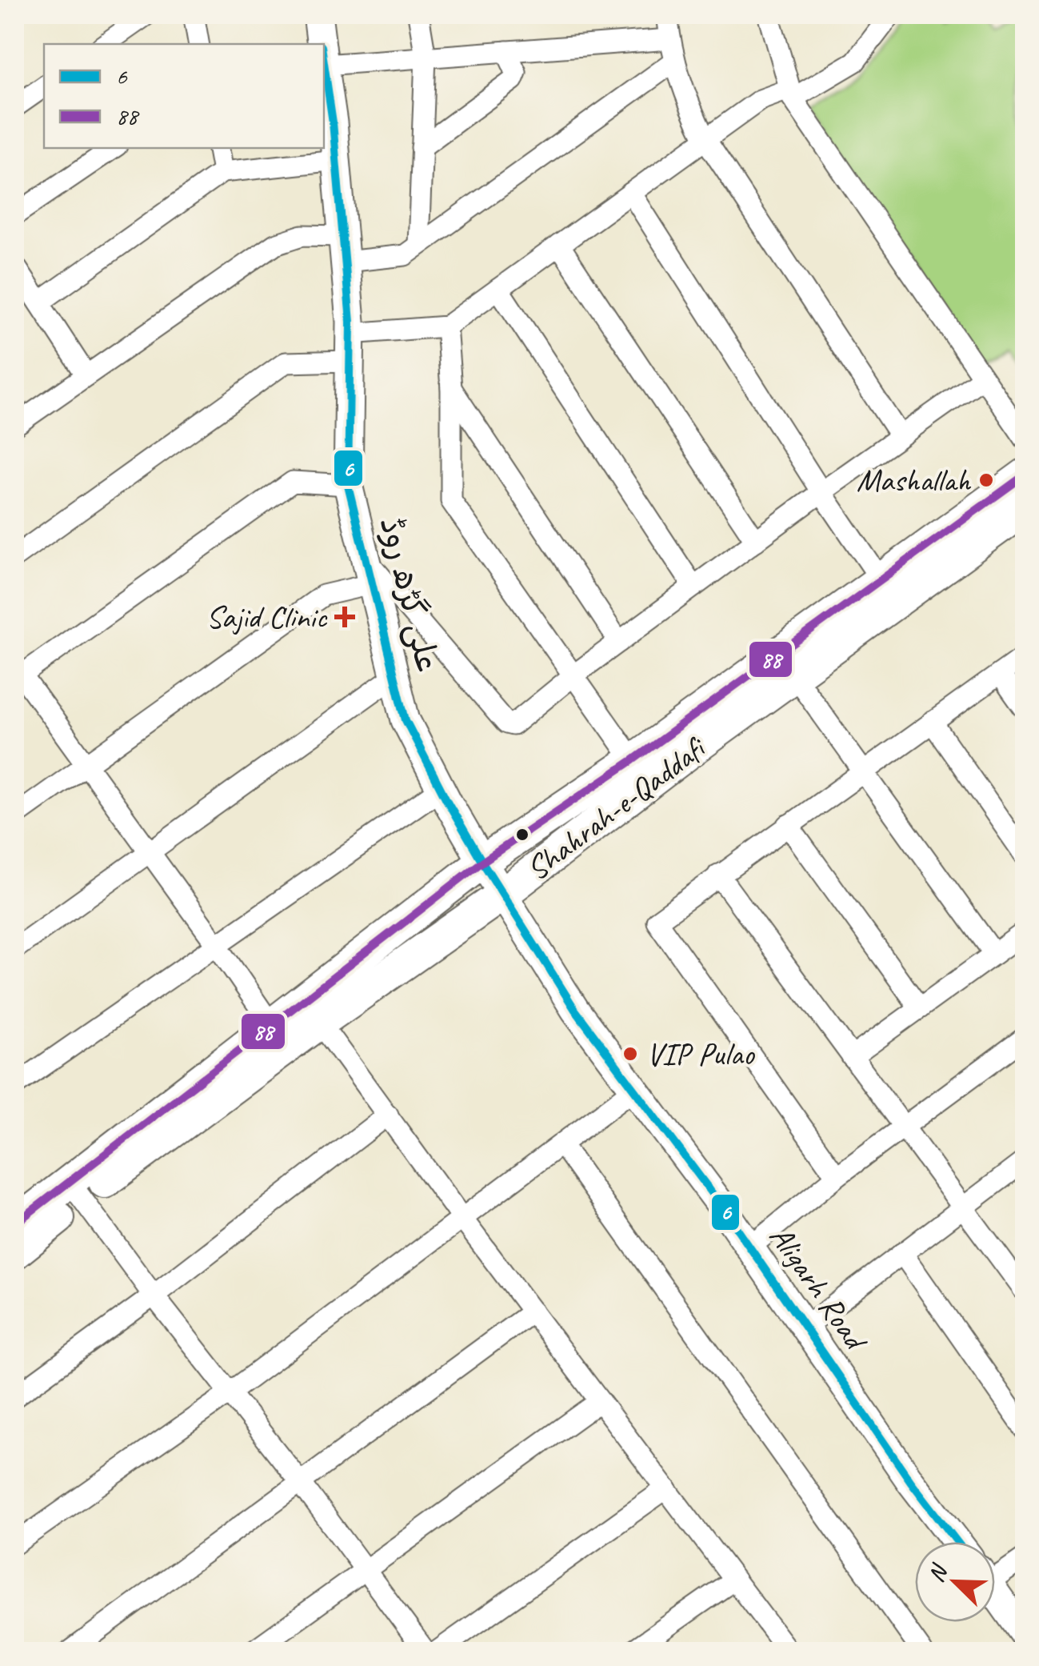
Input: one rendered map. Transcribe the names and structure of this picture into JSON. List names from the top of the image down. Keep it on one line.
{"streets":{"main road":["علی گڑھ روڈ","Shahrah-e-Qaddafi","Aligarh Road"]},"crossings":[["علی گڑھ روڈ","Shahrah-e-Qaddafi"],["علی گڑھ روڈ","Aligarh Road"],["Shahrah-e-Qaddafi","Aligarh Road"]],"places":{"other":["Mashallah","VIP Pulao"],"health":["Sajid Clinic"]},"lines":["transit line 6","transit line 88"],"legend":["6","88"],"north":"top left"}
